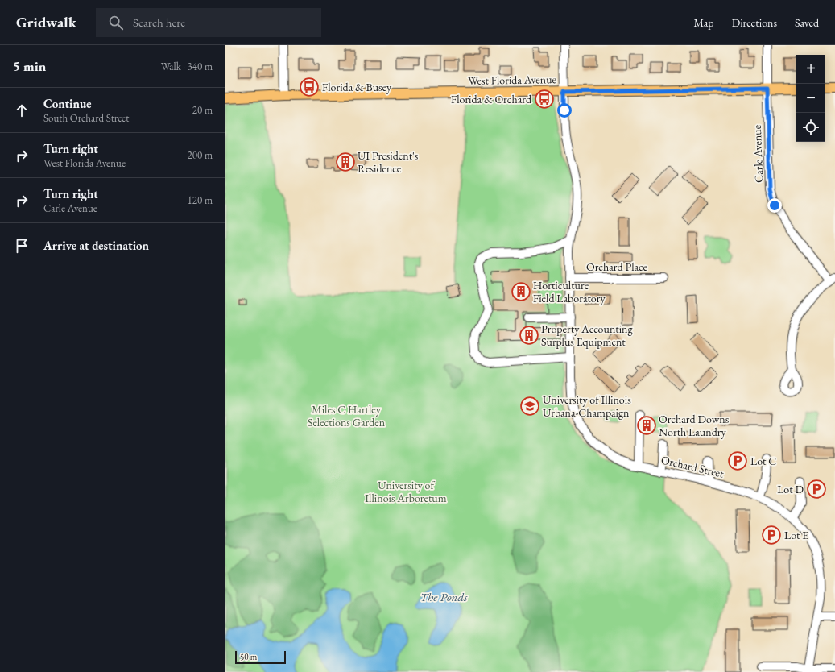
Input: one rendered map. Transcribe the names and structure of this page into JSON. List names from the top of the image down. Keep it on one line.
{"streets":{"main road":["West Florida Avenue"],"street":["Carle Avenue","Orchard Place","Orchard Street"]},"crossings":[["West Florida Avenue","Carle Avenue"],["West Florida Avenue","Orchard Street"],["Orchard Place","Orchard Street"]],"water":["The Ponds"],"parks":["Miles C Hartley Selections Garden","University of Illinois Arboretum"],"places":{"bus stop":["Florida & Busey","Florida & Orchard"],"building":["UI President's Residence","Horticulture Field Laboratory","Property Accounting Surplus Equipment","Orchard Downs North Laundry"],"school or university":["University of Illinois Urbana-Champaign"],"parking":["Lot C","Lot D","Lot E"]},"scale_bar":"50 m","page":{"header":"Gridwalk","search":"Search here","nav":["Map","Directions","Saved"],"heading":["5 min","Walk · 340 m"],"map_buttons":["+","−"],"list":[["Continue","South Orchard Street","20 m"],["Turn right","West Florida Avenue","200 m"],["Turn right","Carle Avenue","120 m"],"Arrive at destination"],"scale":"50 m"}}
